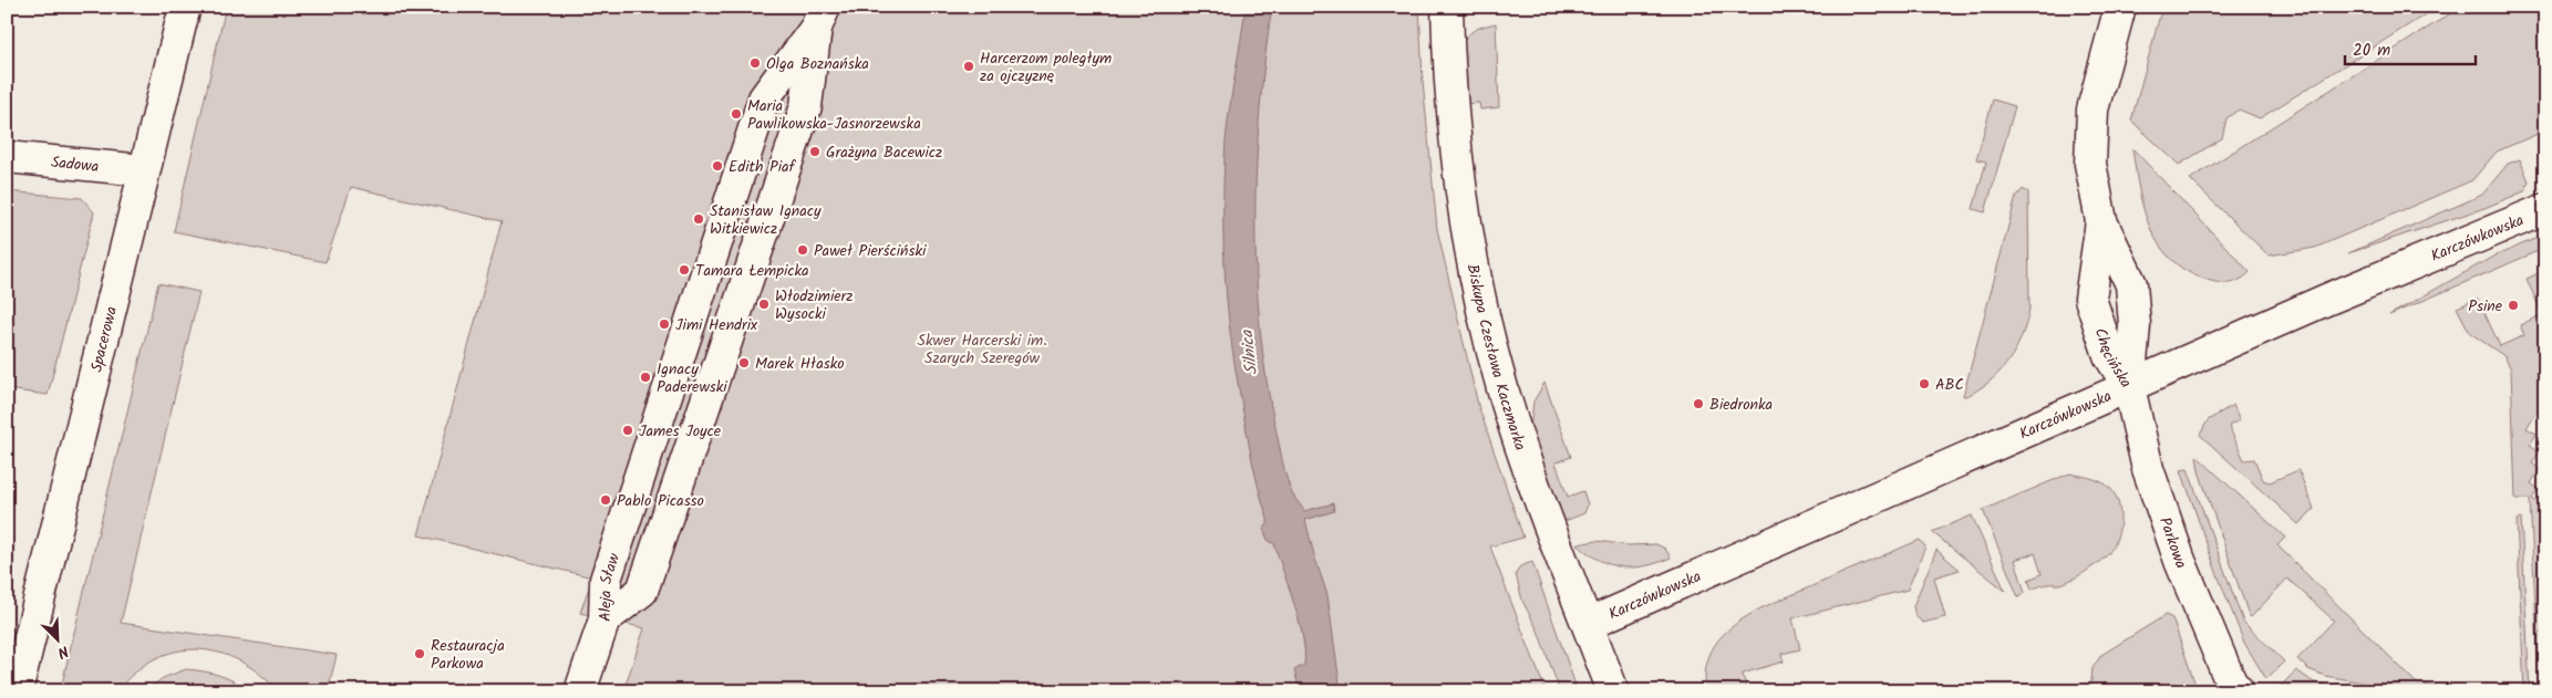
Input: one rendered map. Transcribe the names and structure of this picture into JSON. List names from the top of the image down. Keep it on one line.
{"streets":{"street":["Sadowa","Karczówkowska","Spacerowa","Chęcińska","Biskupa Czesława Kaczmarka","Parkowa","Aleja Sław"]},"crossings":[["Sadowa","Spacerowa"],["Karczówkowska","Chęcińska"],["Karczówkowska","Biskupa Czesława Kaczmarka"],["Karczówkowska","Parkowa"],["Chęcińska","Parkowa"]],"water":["Silnica"],"parks":["Skwer Harcerski im. Szarych Szeregów"],"places":["Olga Boznańska","Harcerzom poległym za ojczyznę","Maria Pawlikowska-Jasnorzewska","Grażyna Bacewicz","Edith Piaf","Stanisław Ignacy Witkiewicz","Paweł Pierściński","Tamara Łempicka","Włodzimierz Wysocki","Psine","Jimi Hendrix","Marek Hłasko","Ignacy Paderewski","ABC","Biedronka","James Joyce","Pablo Picasso","Restauracja Parkowa"],"scale_bar":"20 m","north":"bottom right"}
